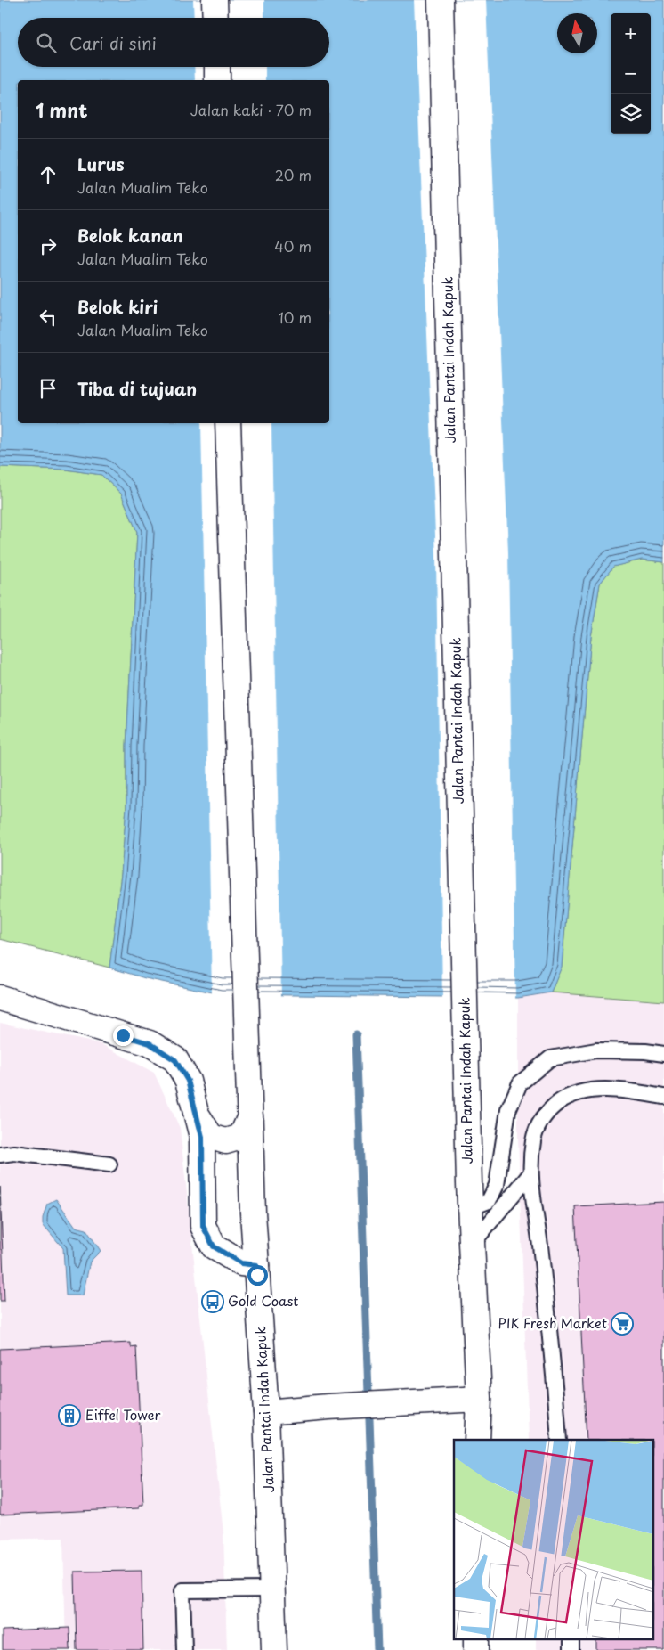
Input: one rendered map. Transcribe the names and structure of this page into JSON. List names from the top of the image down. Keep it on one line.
{"streets":{"main road":["Jalan Pantai Indah Kapuk"]},"places":{"bus stop":["Gold Coast"],"supermarket":["PIK Fresh Market"],"building":["Eiffel Tower"]},"north":"top","page":{"map_buttons":["+","−"],"search":"Cari di sini","heading":["1 mnt","Jalan kaki · 70 m"],"list":[["Lurus","Jalan Mualim Teko","20 m"],["Belok kanan","Jalan Mualim Teko","40 m"],["Belok kiri","Jalan Mualim Teko","10 m"],"Tiba di tujuan"]}}
